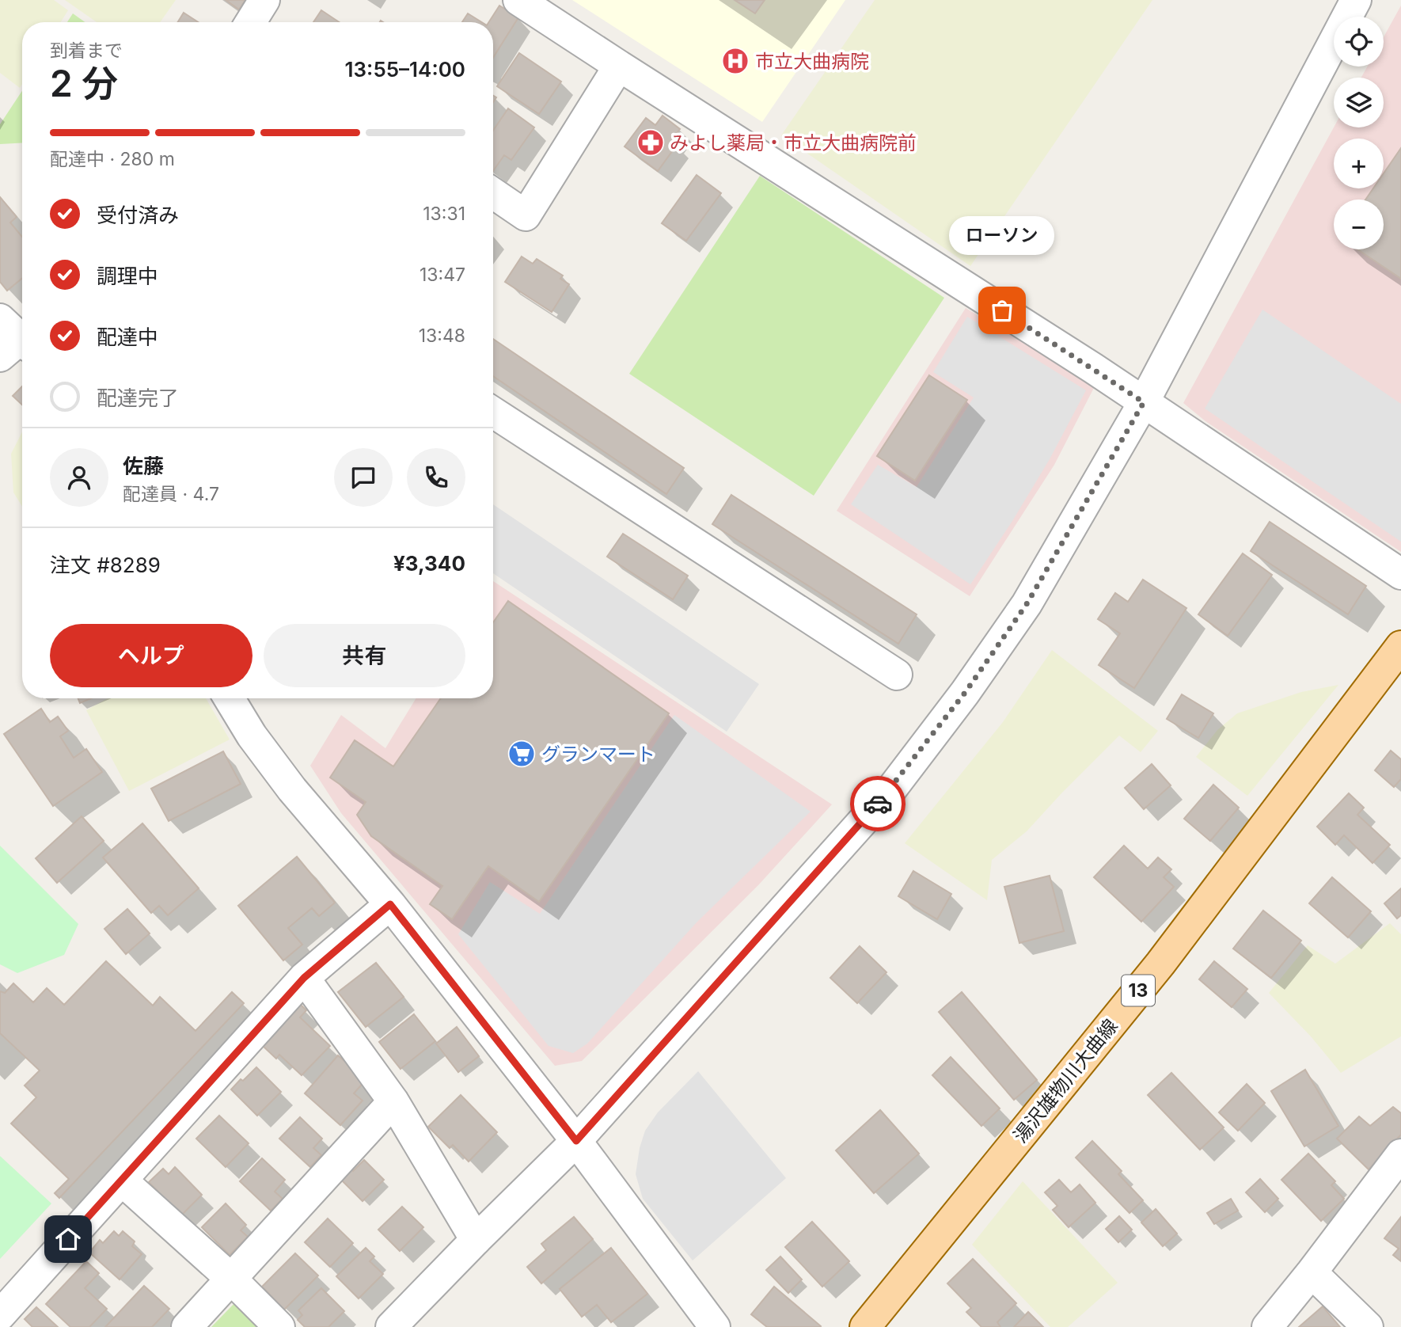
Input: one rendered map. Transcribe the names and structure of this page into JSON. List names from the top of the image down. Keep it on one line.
{"streets":{"main road":["13","湯沢雄物川大曲線"]},"places":{"hospital":["市立大曲病院"],"pharmacy":["みよし薬局・市立大曲病院前"],"other":["ローソン"],"supermarket":["グランマート"]},"page":{"map_buttons":["+","−"],"heading":["2 分","到着まで","13:55–14:00"],"panel":["佐藤","配達員 · 4.7","注文 #8289","¥3,340"],"bar":"配達中 · 280 m","list":[["受付済み","13:31"],["調理中","13:47"],["配達中","13:48"],"配達完了"],"bubble":"ローソン","buttons":["ヘルプ","共有"]}}
